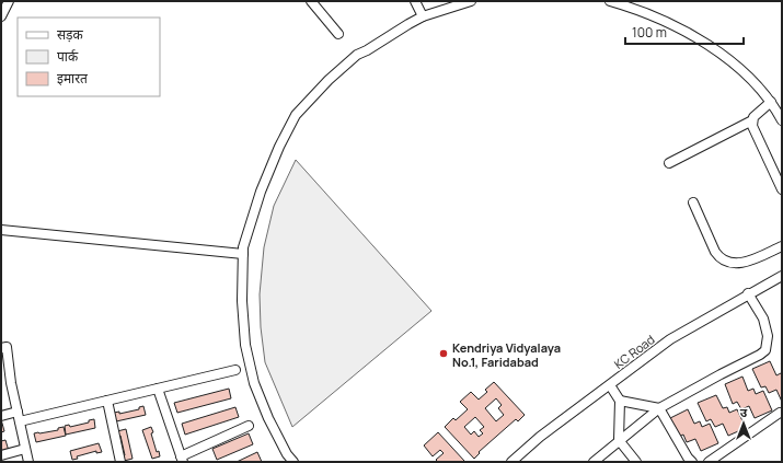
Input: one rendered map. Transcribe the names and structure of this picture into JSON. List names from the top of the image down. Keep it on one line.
{"streets":{"street":["KC Road"]},"places":["Kendriya Vidyalaya No.1, Faridabad"],"legend":["सड़क","पार्क","इमारत"],"scale_bar":"100 m","north":"top"}
